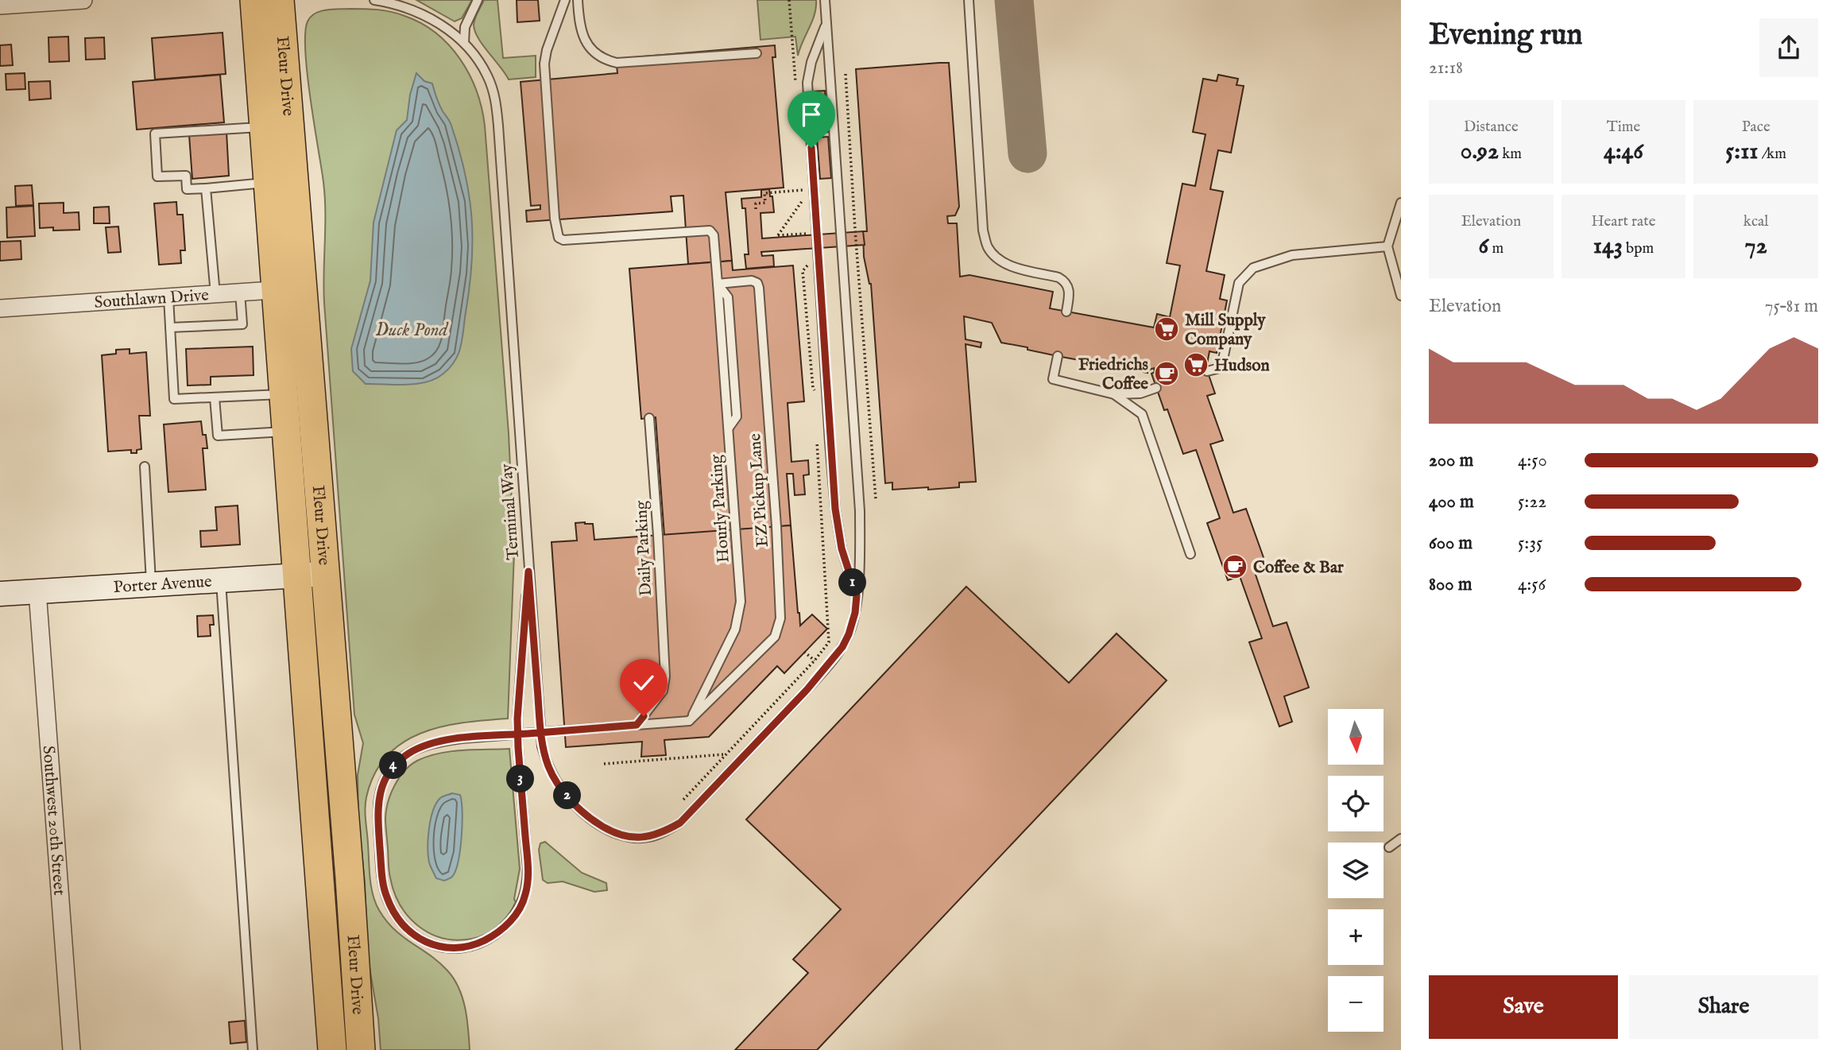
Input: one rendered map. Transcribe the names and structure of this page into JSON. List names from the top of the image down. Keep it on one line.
{"streets":{"main road":["Fleur Drive"],"street":["Southlawn Drive","Porter Avenue","Southwest 20th Street"],"lane":["EZ Pickup Lane","Hourly Parking","Terminal Way","Daily Parking"]},"crossings":[["Fleur Drive","Southlawn Drive"],["Fleur Drive","Porter Avenue"],["EZ Pickup Lane","Hourly Parking"],["Porter Avenue","Southwest 20th Street"]],"water":["Duck Pond"],"places":{"supermarket":["Mill Supply Company","Hudson"],"cafe":["Friedrichs Coffee","Coffee & Bar"]},"north":"bottom","page":{"heading":["Evening run","21:18"],"stats":[["Distance","0.92 km"],["Time","4:46"],["Pace","5:11 /km"],["Elevation","6 m"],["Heart rate","143 bpm"],["kcal","72"]],"chart":["Elevation","75–81 m"],"list":[{"name":"200 m","note":"4:50"},{"name":"400 m","note":"5:22"},{"name":"600 m","note":"5:35"},{"name":"800 m","note":"4:56"}],"pins":["1","4","3","2"],"map_buttons":["+","−"],"buttons":["Save","Share"]}}
